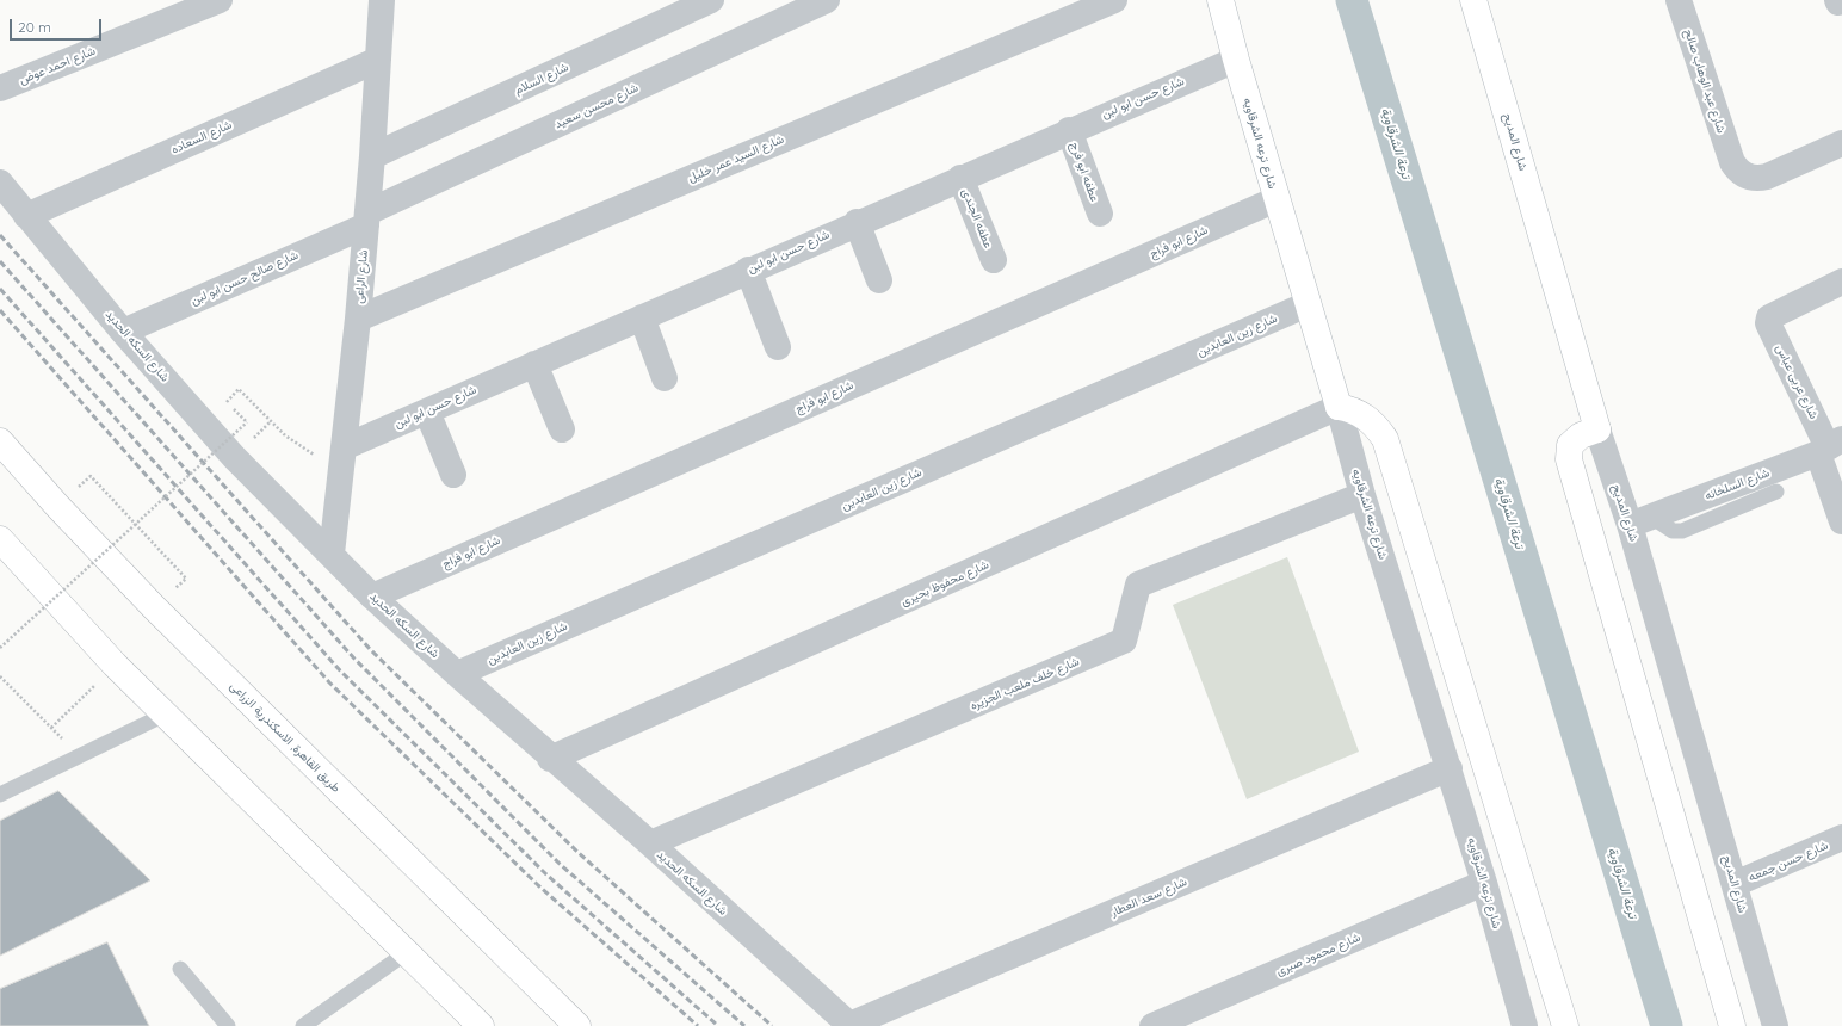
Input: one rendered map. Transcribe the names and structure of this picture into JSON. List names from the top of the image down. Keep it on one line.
{"streets":{"main road":["شارع المديح","شارع ترعه الشرقاويه","طريق القاهرة, الاسكندرية الزراعى"],"street":["شارع احمد عوض","شارع السلام","شارع عبد الوهاب صالح","شارع حسن ابو لبن","شارع محسن سعيد","شارع السعاده","شارع السيد عمر خليل","عطفه ابو فرج","عطفه الجندى","شارع ابو فراج","شارع الراعى","شارع صالح حسن ابو لبن","شارع زين العابدين","شارع السكه الحديد","شارع عربى عباس","شارع السلخانه","شارع محفوظ بحيرى","شارع خلف ملعب الجزيره","شارع حسن جمعه","شارع سعد العطار","شارع محمود صبرى"]},"crossings":[["شارع السلام","شارع الراعى"],["شارع حسن ابو لبن","شارع ترعه الشرقاويه"],["شارع حسن ابو لبن","عطفه ابو فرج"],["شارع حسن ابو لبن","عطفه الجندى"],["شارع حسن ابو لبن","شارع الراعى"],["شارع محسن سعيد","شارع الراعى"],["شارع محسن سعيد","شارع صالح حسن ابو لبن"],["شارع السعاده","شارع الراعى"],["شارع السعاده","شارع السكه الحديد"],["شارع المديح","شارع السلخانه"],["شارع المديح","شارع حسن جمعه"],["شارع ترعه الشرقاويه","شارع ابو فراج"],["شارع ترعه الشرقاويه","شارع زين العابدين"],["شارع ترعه الشرقاويه","شارع محفوظ بحيرى"],["شارع ترعه الشرقاويه","شارع خلف ملعب الجزيره"],["شارع ترعه الشرقاويه","شارع سعد العطار"],["شارع ترعه الشرقاويه","شارع محمود صبرى"],["شارع السيد عمر خليل","شارع الراعى"],["شارع ابو فراج","شارع السكه الحديد"],["شارع الراعى","شارع صالح حسن ابو لبن"],["شارع الراعى","شارع السكه الحديد"],["شارع صالح حسن ابو لبن","شارع السكه الحديد"],["شارع زين العابدين","شارع السكه الحديد"],["شارع السكه الحديد","شارع محفوظ بحيرى"],["شارع السكه الحديد","شارع خلف ملعب الجزيره"],["شارع السكه الحديد","شارع سعد العطار"],["شارع عربى عباس","شارع السلخانه"]],"water":["ترعة الشرقاوية"],"scale_bar":"20 m"}
